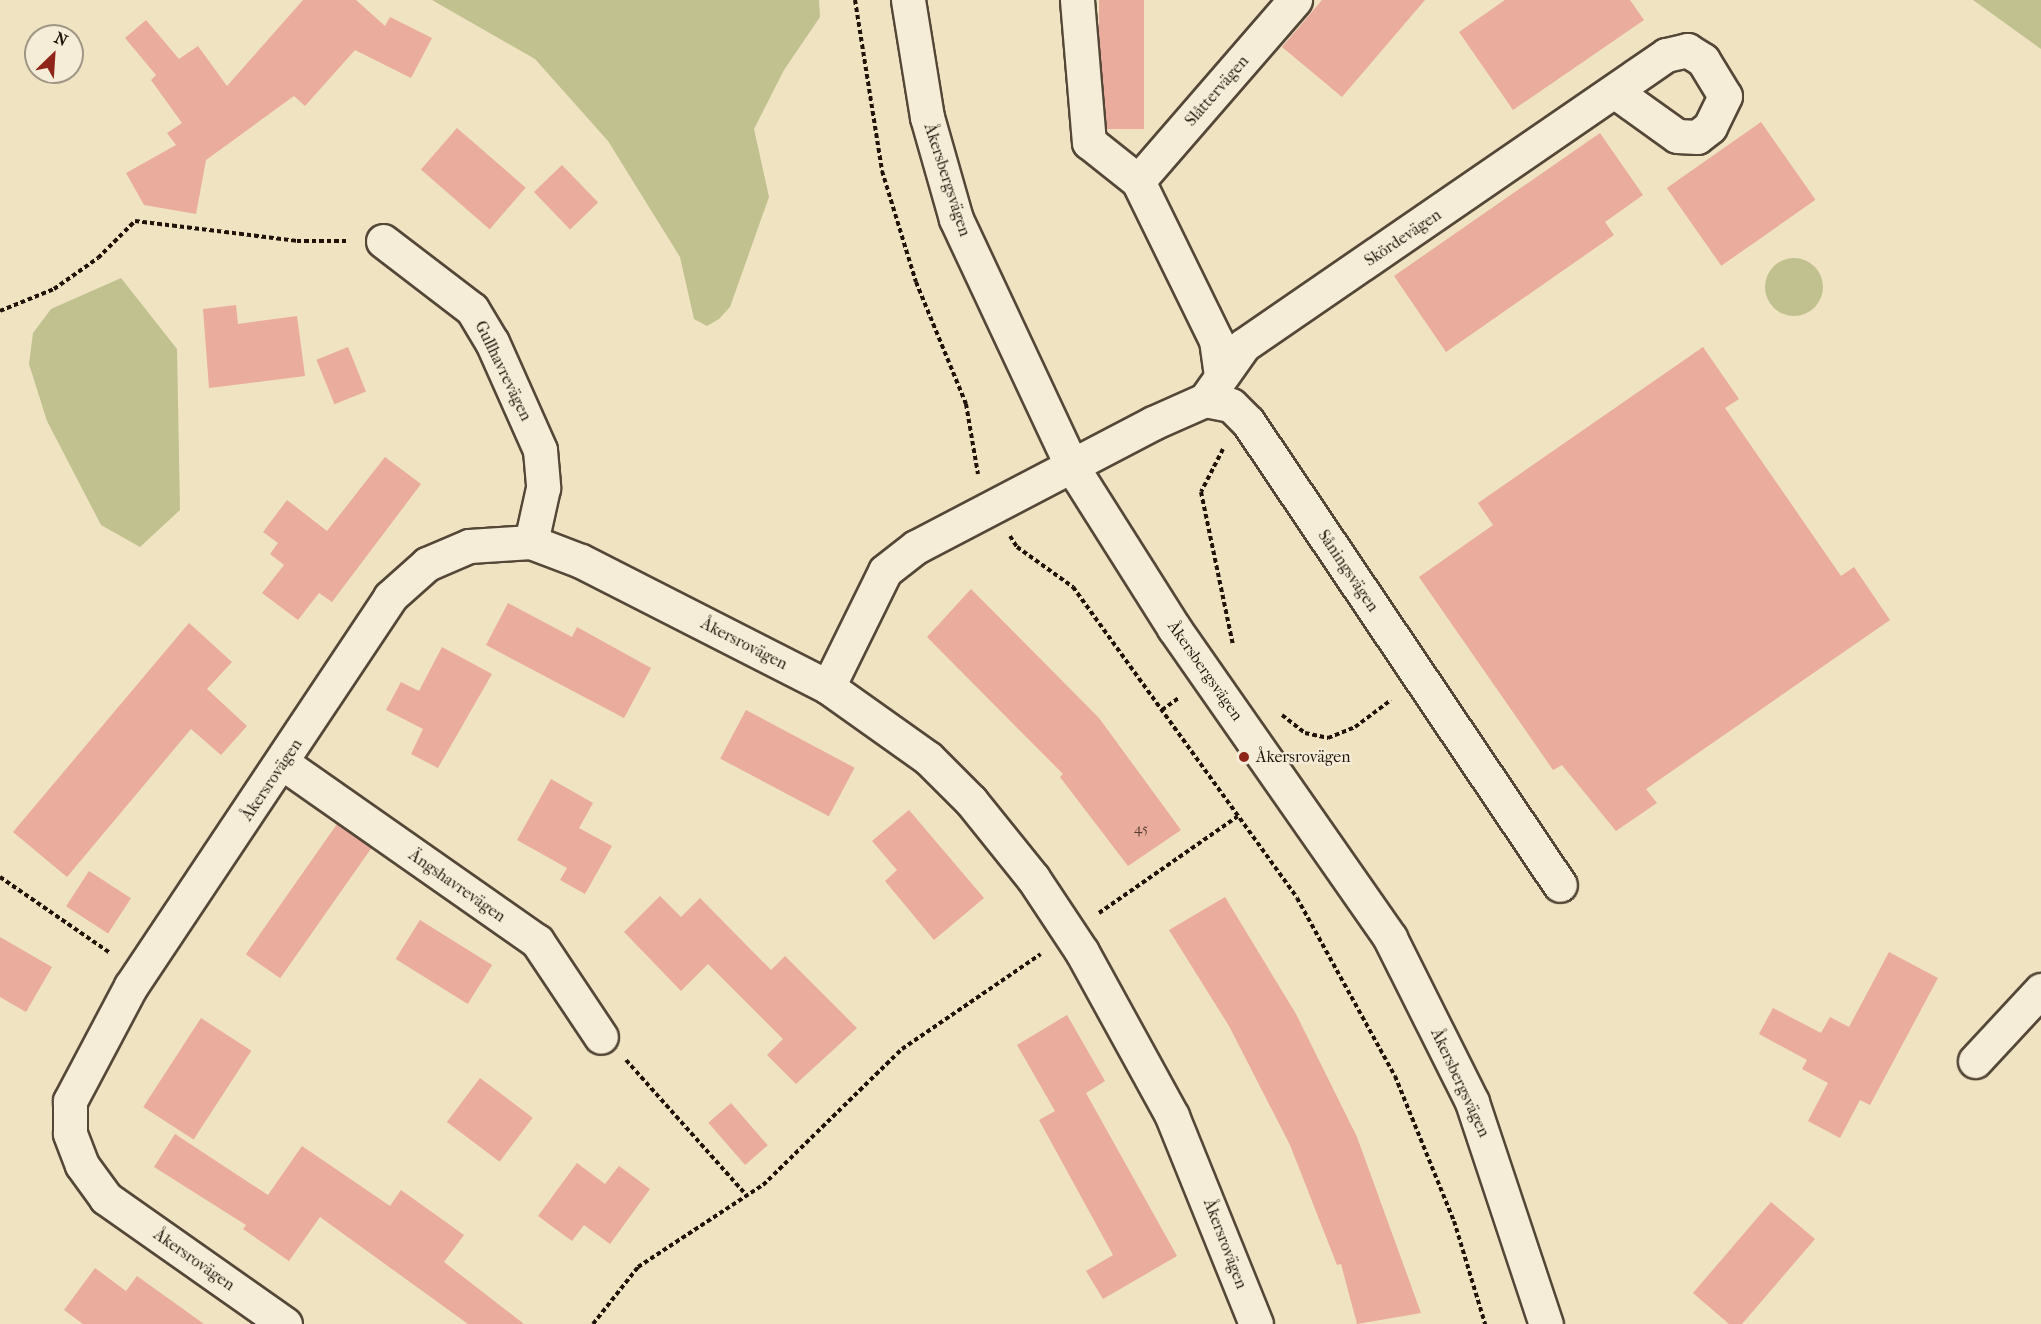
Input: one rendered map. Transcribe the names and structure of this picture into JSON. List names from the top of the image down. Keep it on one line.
{"streets":{"street":["Slåttervägen","Åkersbergsvägen","Skördevägen","Gullhavrevägen","Såningsvägen","Åkersrovägen","Ängshavrevägen"]},"crossings":[["Skördevägen","Såningsvägen"],["Gullhavrevägen","Åkersrovägen"],["Åkersrovägen","Ängshavrevägen"]],"places":["Åkersrovägen"],"house_numbers":["45"],"north":"top right"}
